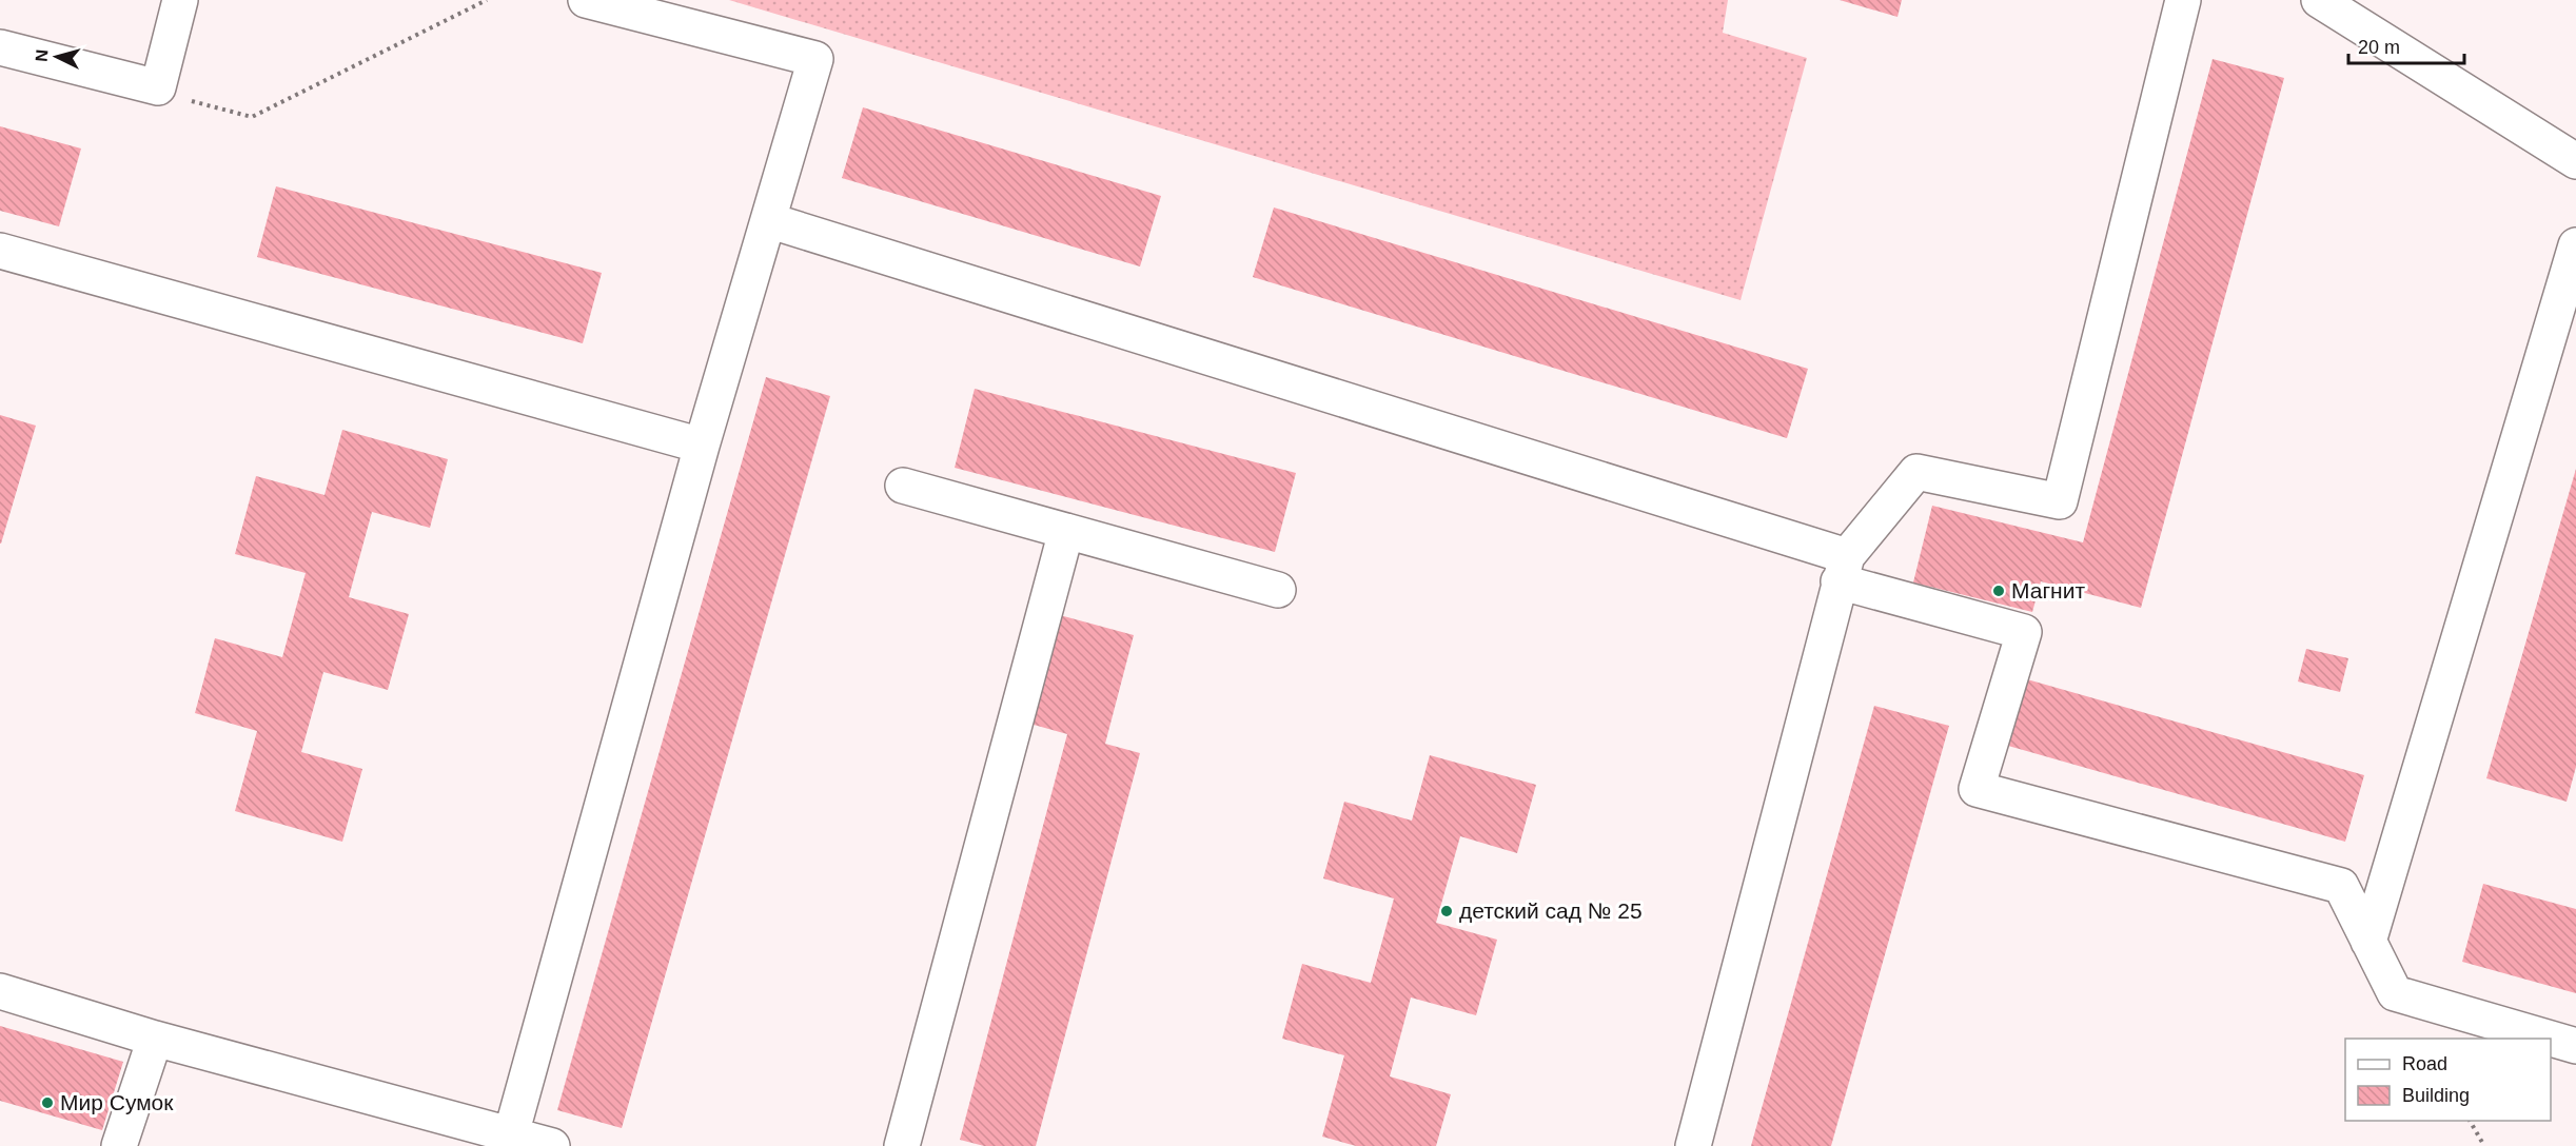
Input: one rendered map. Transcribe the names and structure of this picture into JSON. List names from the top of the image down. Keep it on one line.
{"places":["Магнит","детский сад № 25","Мир Сумок"],"legend":["Road","Building"],"scale_bar":"20 m","north":"left"}
